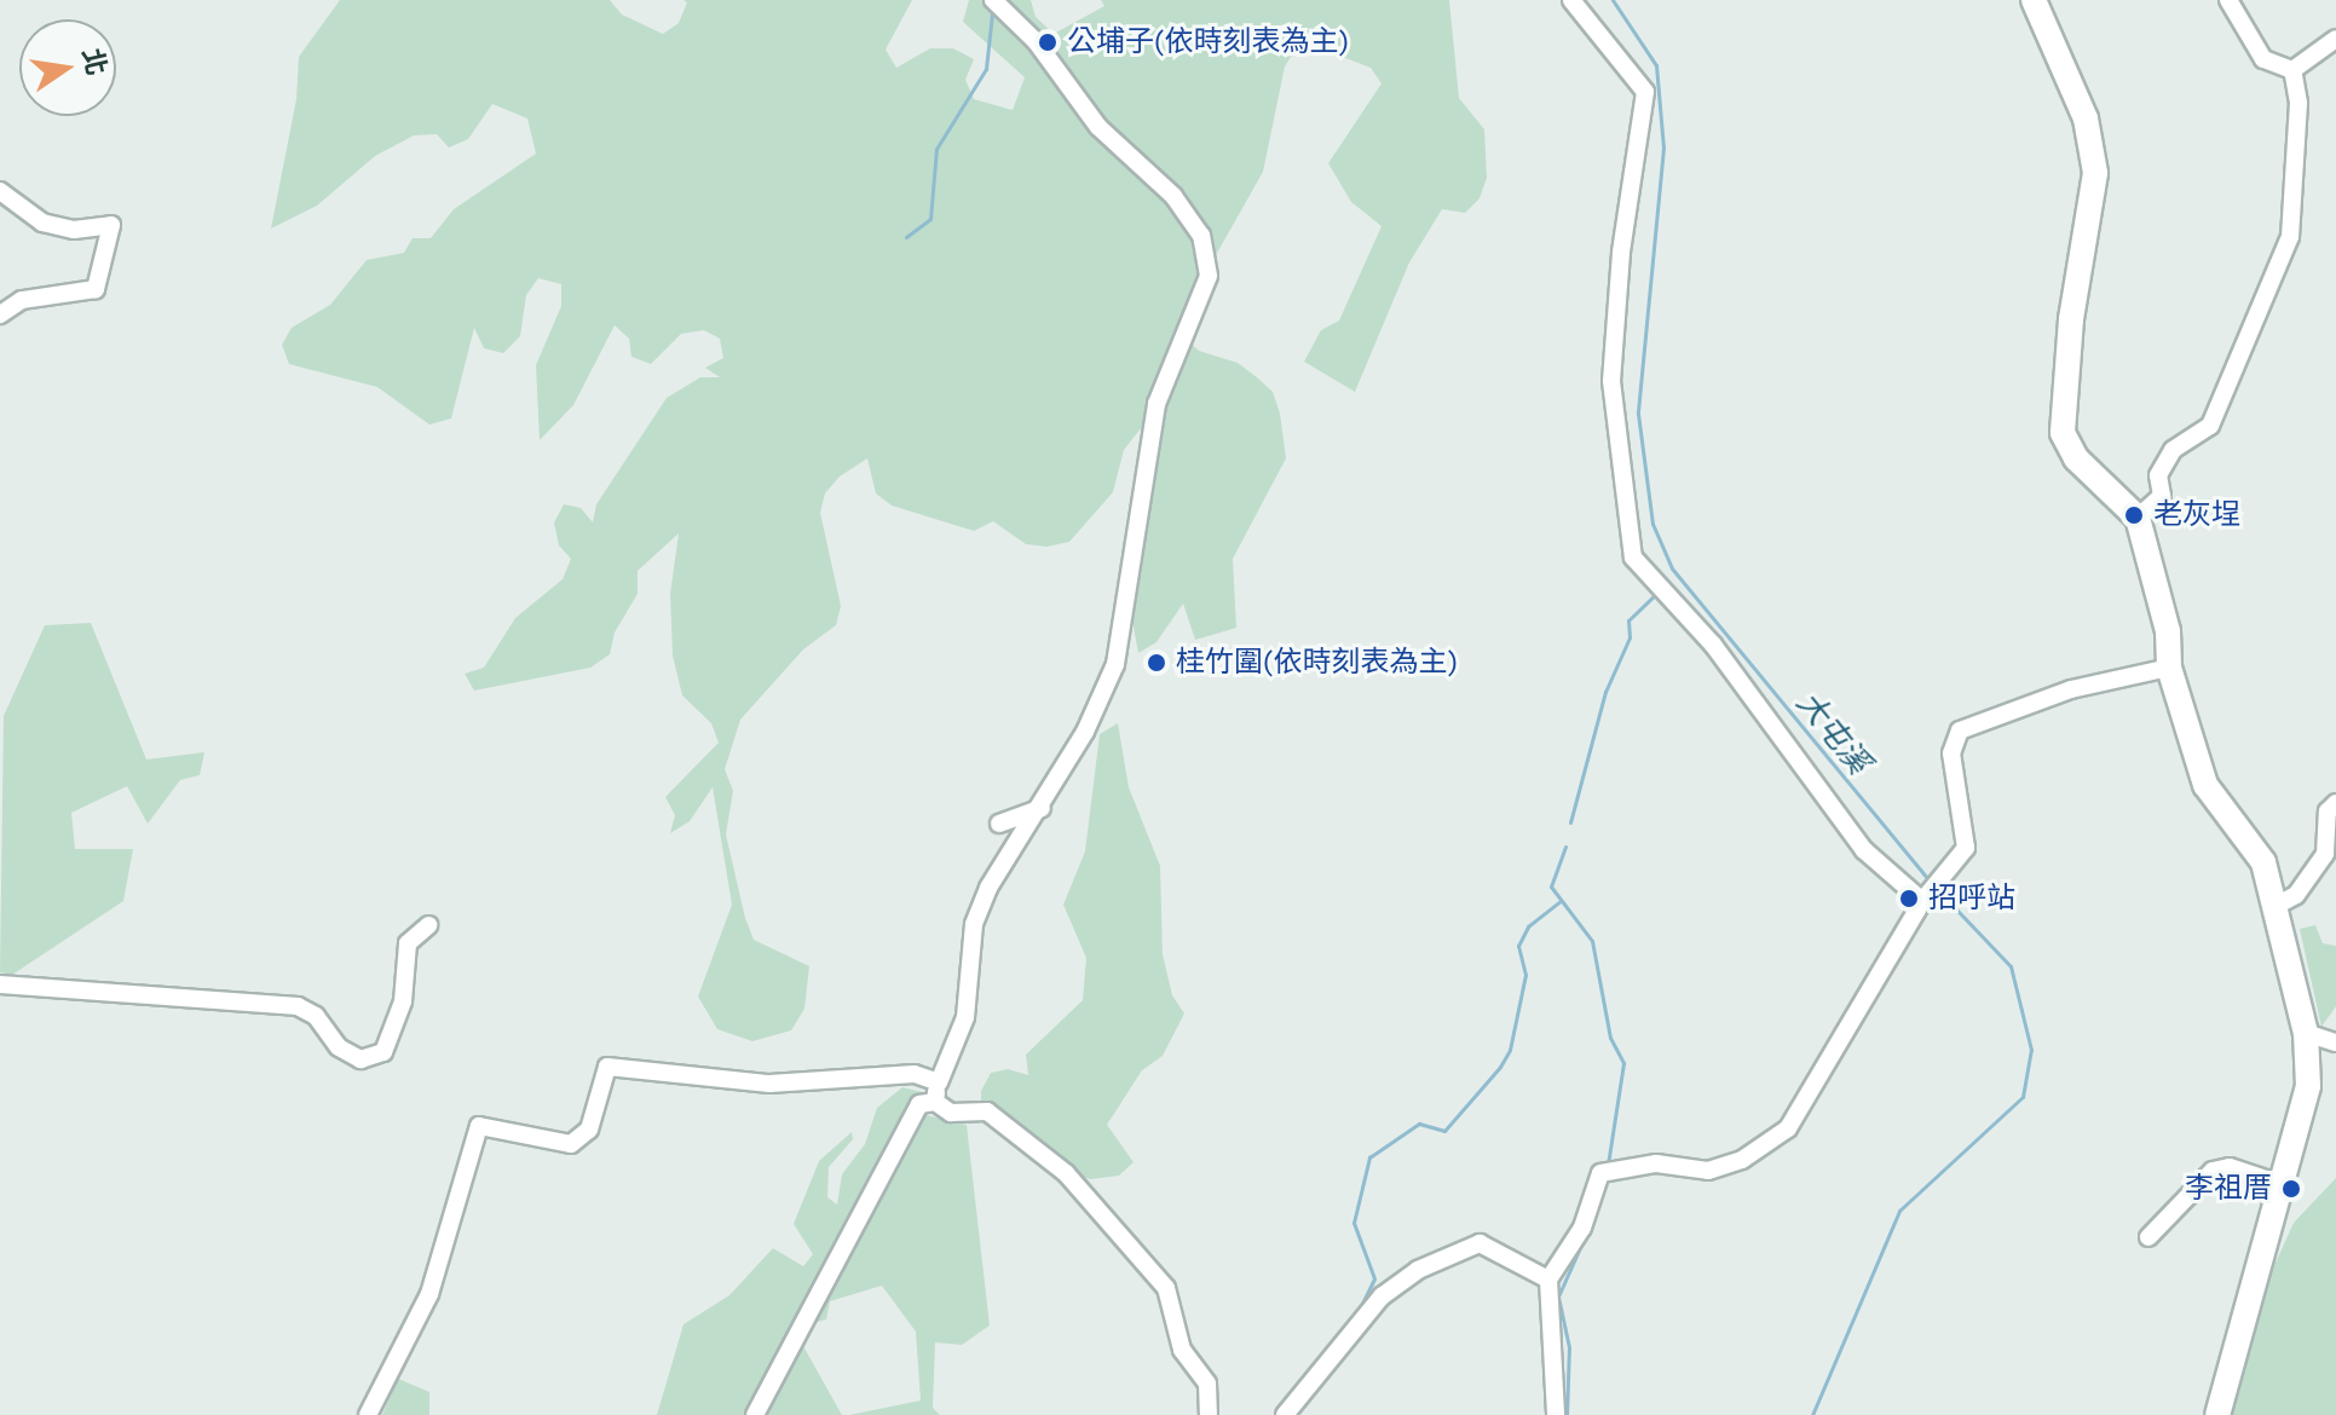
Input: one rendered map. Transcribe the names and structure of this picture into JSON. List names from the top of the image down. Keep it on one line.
{"water":["大屯溪"],"places":["公埔子(依時刻表為主)","老灰埕","桂竹圍(依時刻表為主)","招呼站","李祖厝"],"north":"right"}
